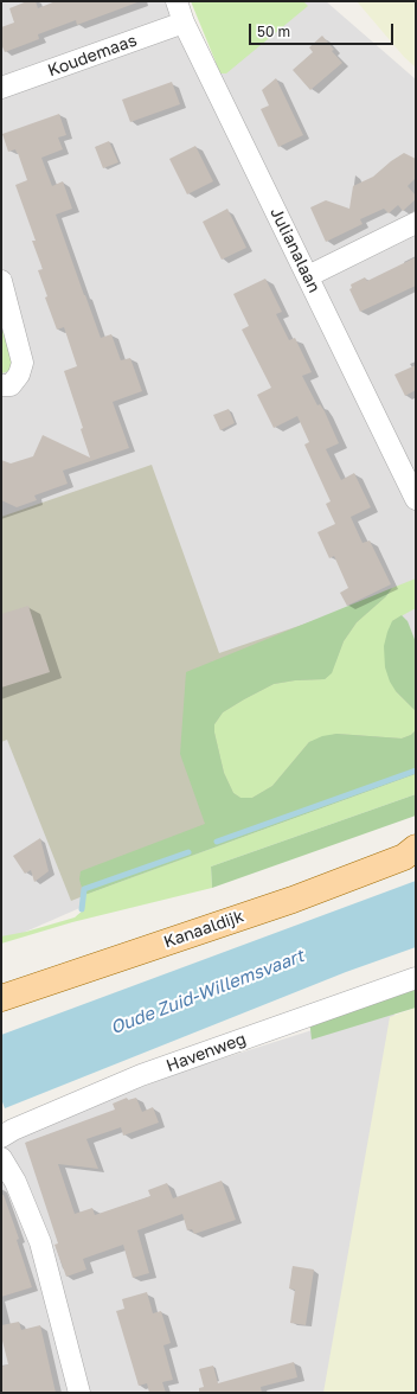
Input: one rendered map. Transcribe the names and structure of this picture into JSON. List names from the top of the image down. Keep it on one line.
{"streets":{"main road":["Kanaaldijk"],"street":["Koudemaas","Julianalaan","Havenweg"]},"crossings":[["Koudemaas","Julianalaan"]],"water":["Oude Zuid-Willemsvaart"],"scale_bar":"50 m"}
